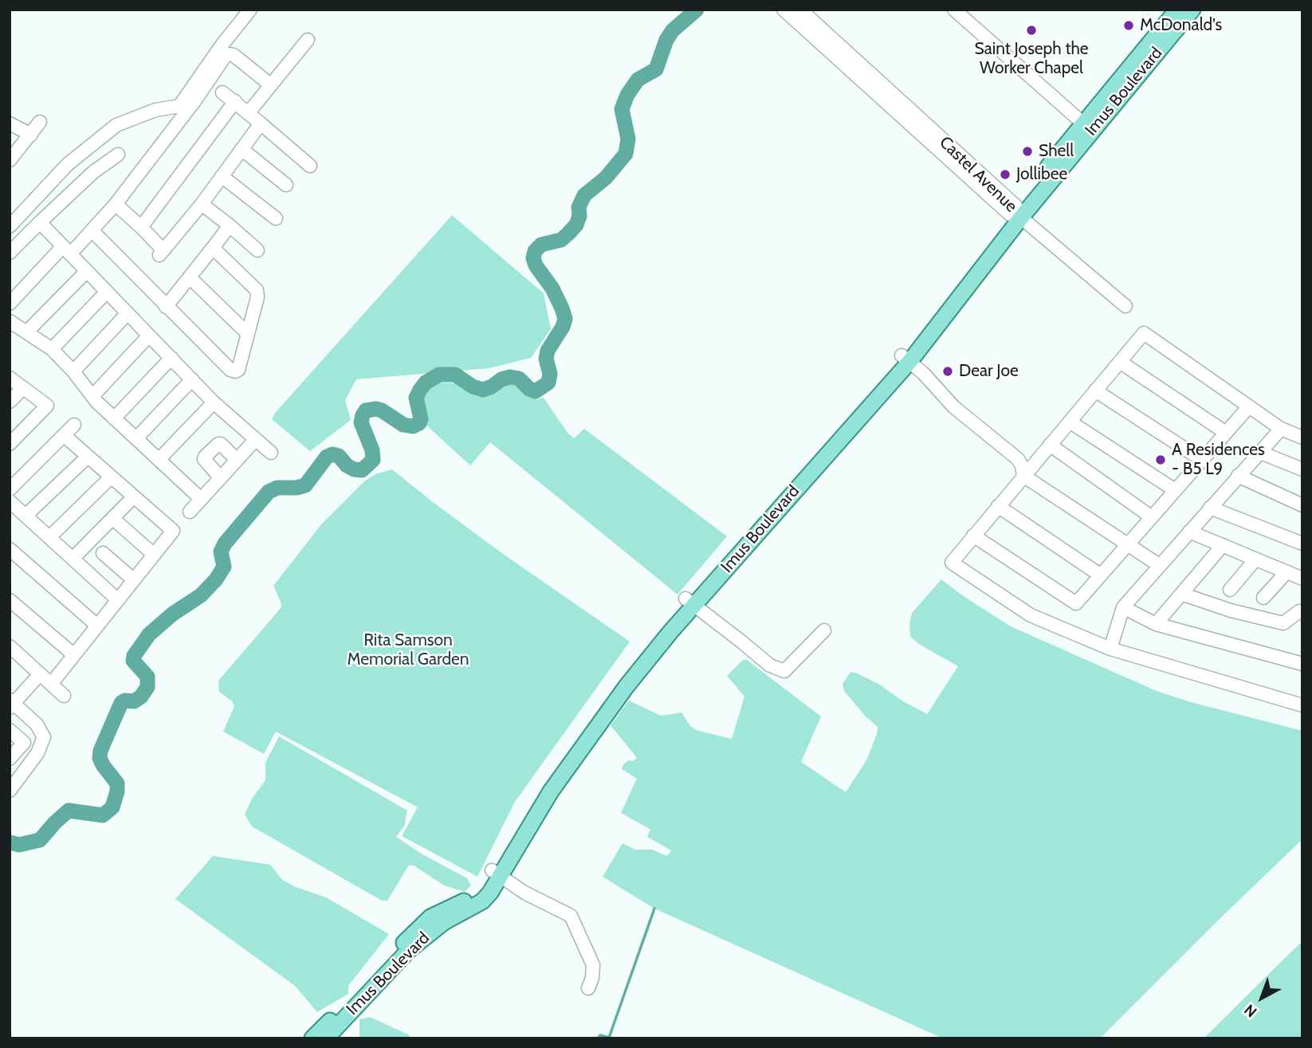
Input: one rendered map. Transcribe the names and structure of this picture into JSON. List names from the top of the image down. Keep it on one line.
{"streets":{"main road":["Imus Boulevard"],"street":["Castel Avenue"]},"crossings":[["Imus Boulevard","Castel Avenue"]],"parks":["Rita Samson Memorial Garden"],"places":["McDonald's","Saint Joseph the Worker Chapel","Shell","Jollibee","Dear Joe","A Residences - B5 L9"],"north":"bottom left"}
